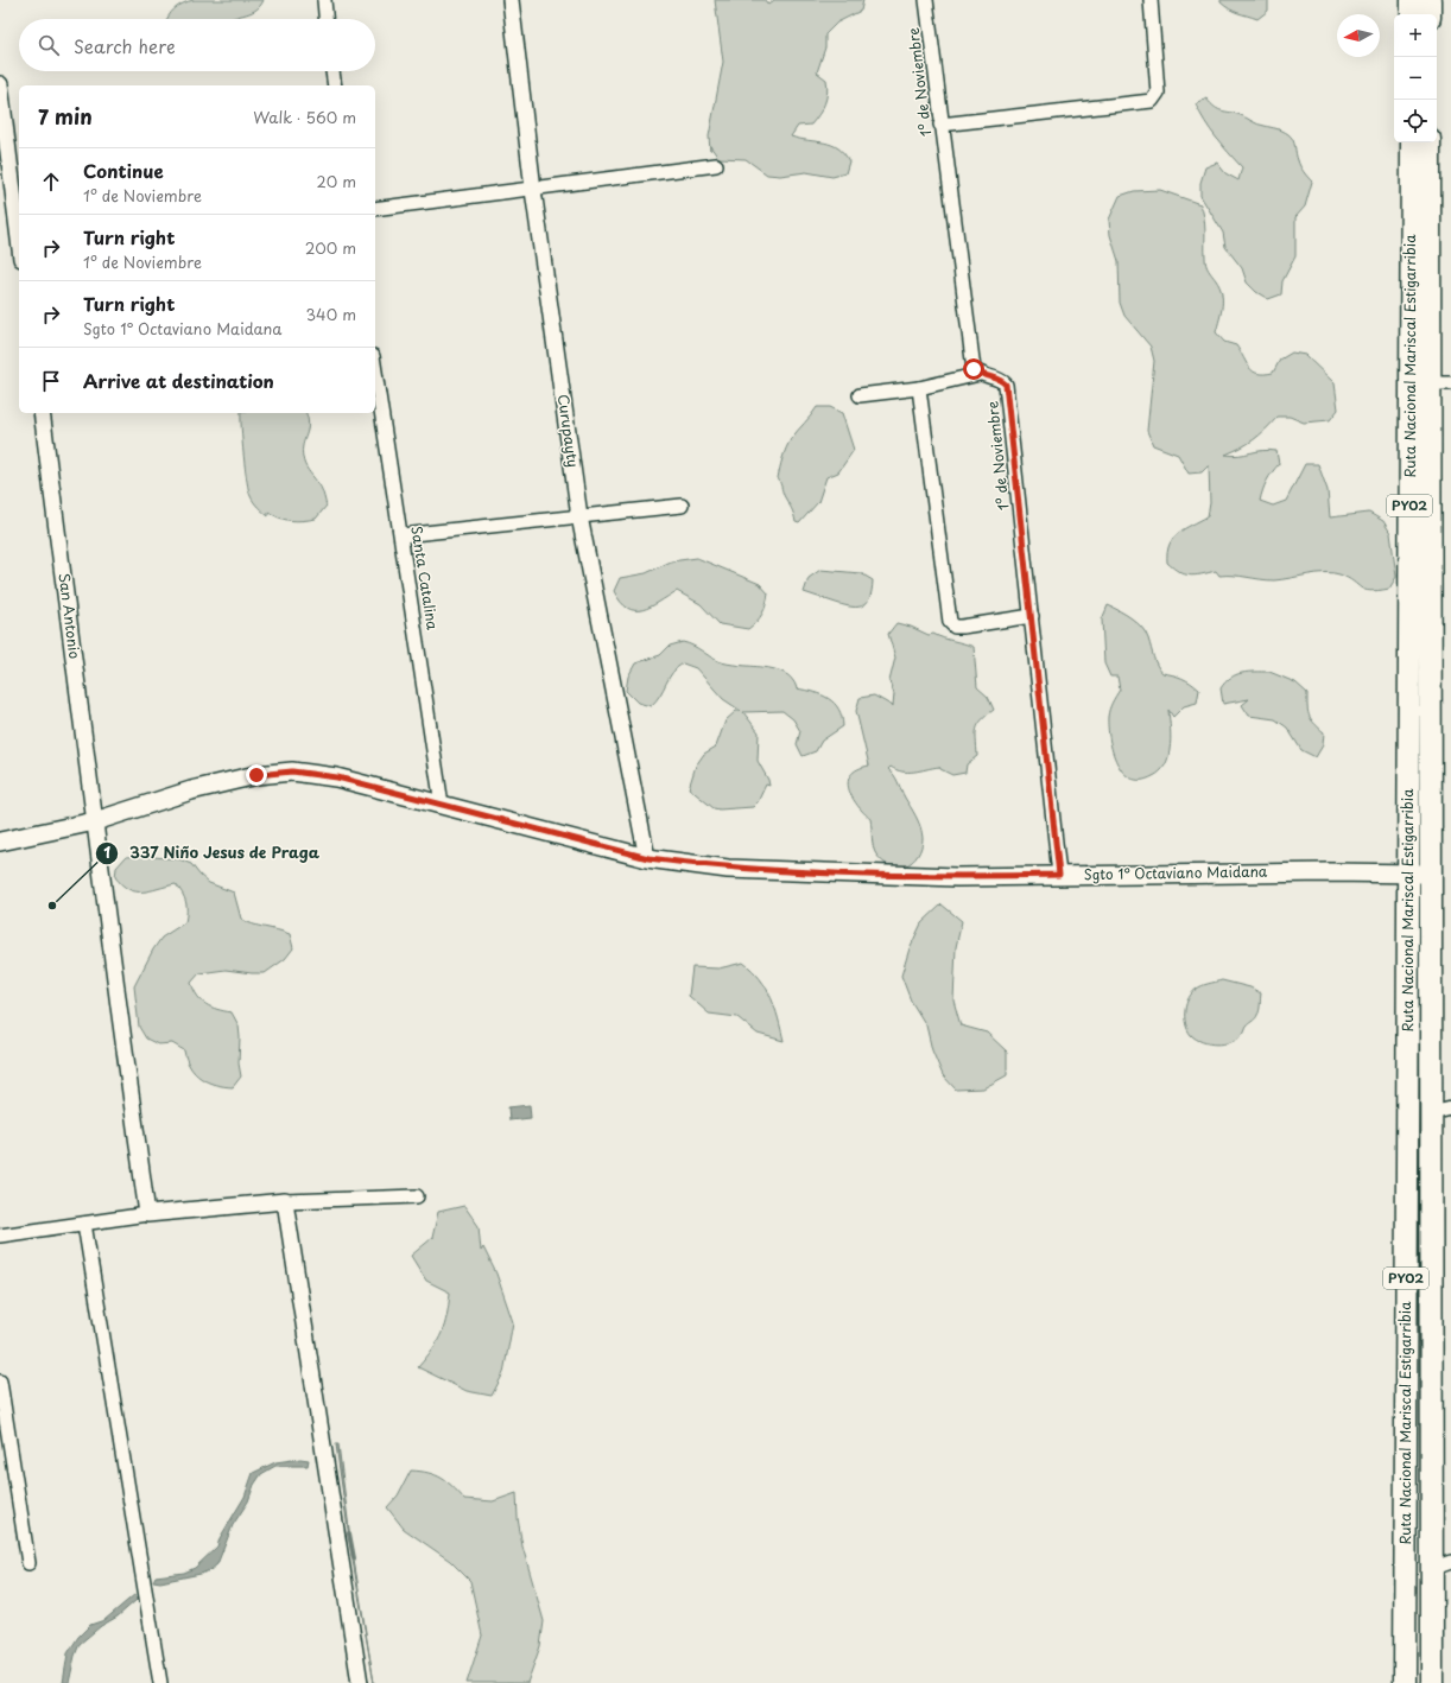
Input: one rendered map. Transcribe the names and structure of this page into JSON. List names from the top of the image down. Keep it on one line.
{"streets":{"highway":["Ruta Nacional Mariscal Estigarribia","PY02"],"main road":["Sgto 1° Octaviano Maidana"],"street":["1º de Noviembre","Curupayty","Santa Catalina","San Antonio"]},"crossings":[["1º de Noviembre","Sgto 1° Octaviano Maidana"],["Ruta Nacional Mariscal Estigarribia","Sgto 1° Octaviano Maidana"],["Curupayty","Sgto 1° Octaviano Maidana"],["Santa Catalina","Sgto 1° Octaviano Maidana"],["San Antonio","Sgto 1° Octaviano Maidana"]],"places":["337 Niño Jesus de Praga"],"north":"left","page":{"map_buttons":["+","−"],"search":"Search here","heading":["7 min","Walk · 560 m"],"list":[["Continue","1º de Noviembre","20 m"],["Turn right","1º de Noviembre","200 m"],["Turn right","Sgto 1° Octaviano Maidana","340 m"],"Arrive at destination"]}}
